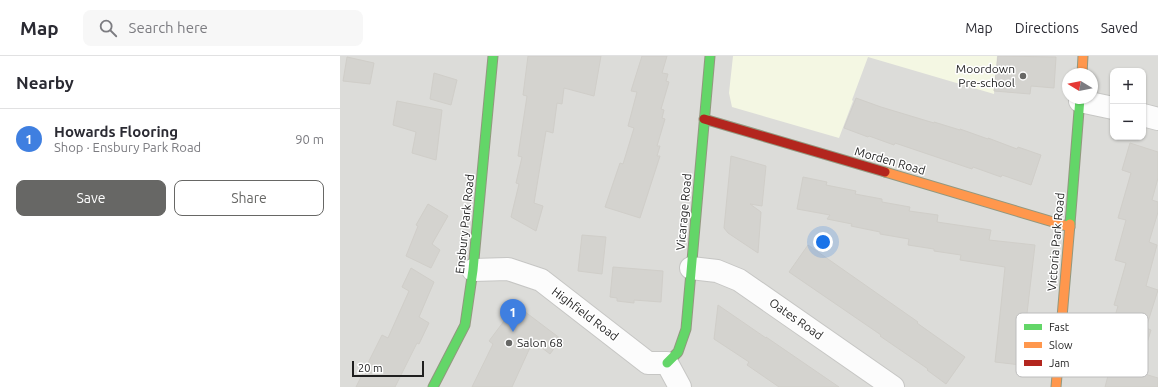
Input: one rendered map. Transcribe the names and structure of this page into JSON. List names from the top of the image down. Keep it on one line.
{"streets":{"street":["Morden Road","Vicarage Road","Ensbury Park Road","Victoria Park Road","Highfield Road","Oates Road"]},"crossings":[["Morden Road","Vicarage Road"],["Morden Road","Victoria Park Road"],["Vicarage Road","Highfield Road"],["Vicarage Road","Oates Road"],["Ensbury Park Road","Highfield Road"]],"places":["Moordown Pre-school","Salon 68"],"legend":["Fast","Slow","Jam"],"scale_bar":"20 m","north":"left","page":{"header":"Map","search":"Search here","nav":["Map","Directions","Saved"],"heading":"Nearby","map_buttons":["+","−"],"list":[{"mark":"1","name":"Howards Flooring","note":"Shop · Ensbury Park Road","value":"90 m"}],"buttons":["Save","Share"],"pins":"1","scale":"20 m"}}
